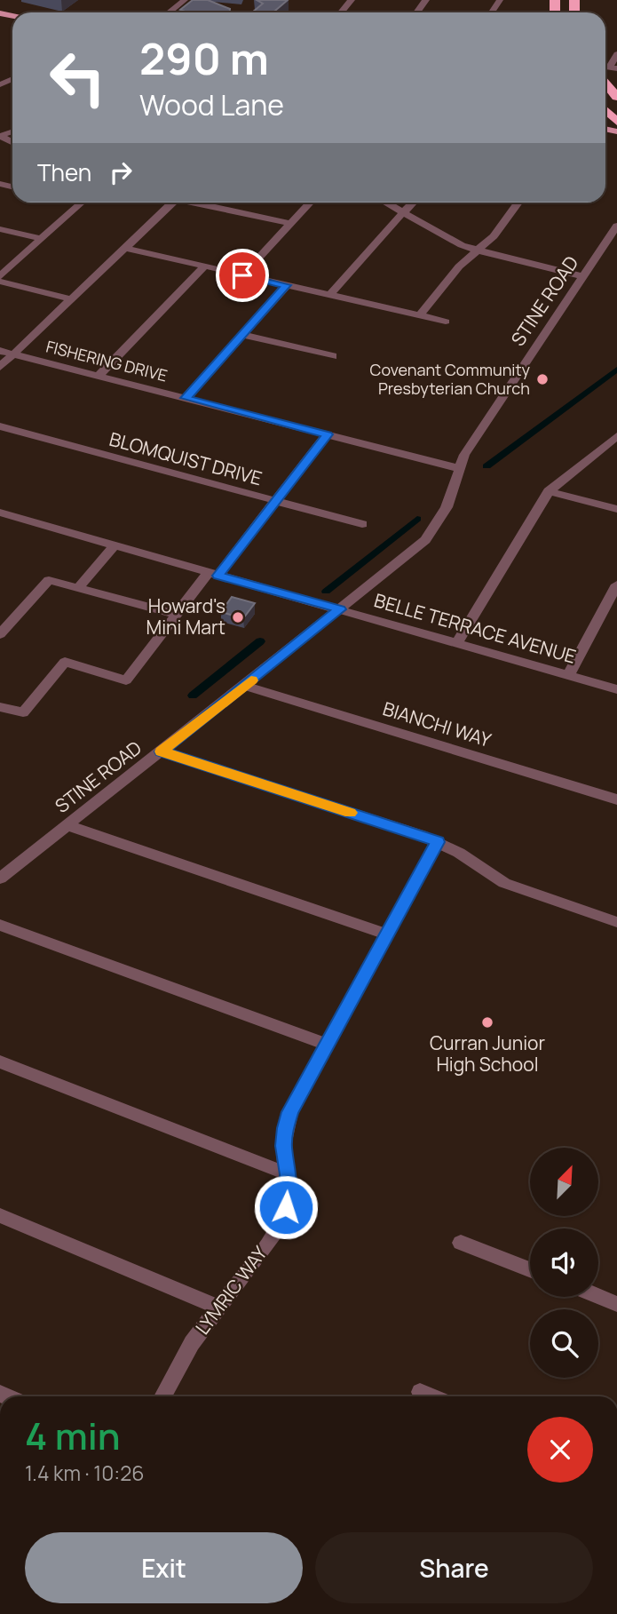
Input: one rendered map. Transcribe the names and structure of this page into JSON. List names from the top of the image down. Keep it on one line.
{"streets":{"street":["STINE ROAD","FISHERING DRIVE","BLOMQUIST DRIVE","BELLE TERRACE AVENUE","BIANCHI WAY","LYMRIC WAY"]},"crossings":[["STINE ROAD","FISHERING DRIVE"],["STINE ROAD","BELLE TERRACE AVENUE"],["STINE ROAD","BIANCHI WAY"]],"places":["Covenant Community Presbyterian Church","Howard's Mini Mart","Curran Junior High School"],"north":"top right","page":{"turn":["290 m","Wood Lane"],"then":"Then","heading":["4 min","1.4 km · 10:26"],"buttons":["Exit","Share"]}}
